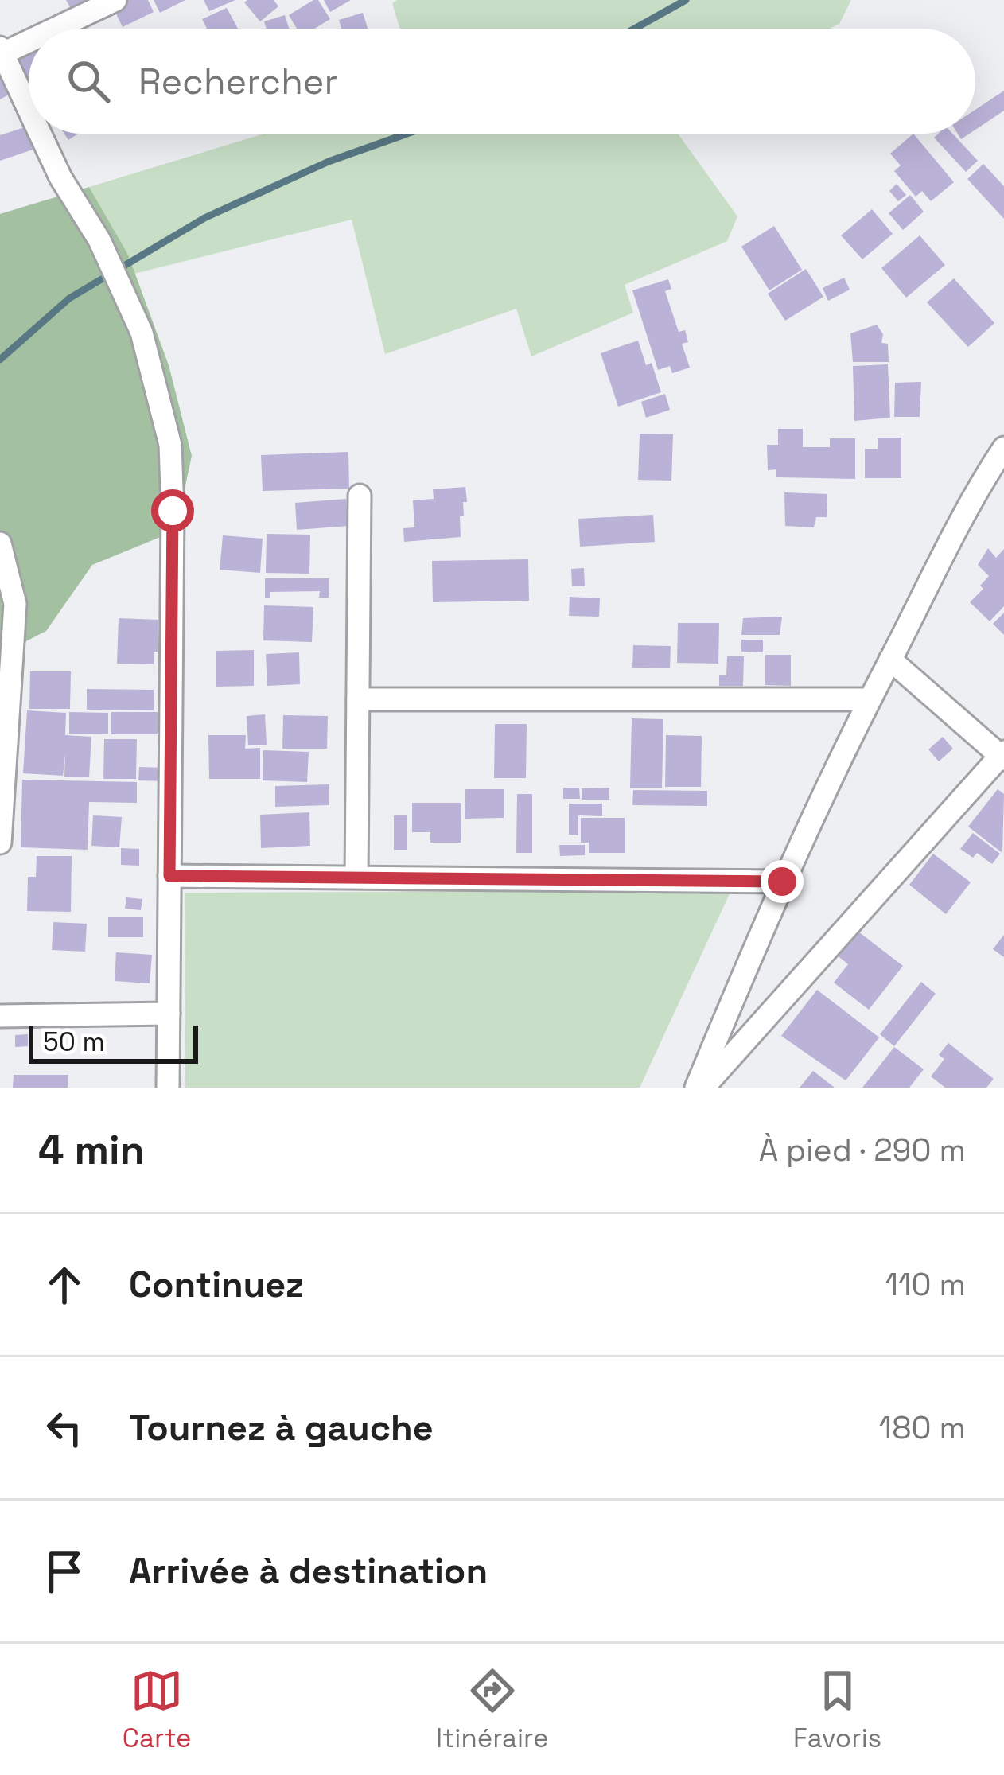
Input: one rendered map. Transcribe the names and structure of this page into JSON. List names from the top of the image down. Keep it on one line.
{"scale_bar":"50 m","page":{"search":"Rechercher","scale":"50 m","heading":["4 min","À pied · 290 m"],"list":[["Continuez","110 m"],["Tournez à gauche","180 m"],"Arrivée à destination"],"nav":["Carte","Itinéraire","Favoris"]}}
